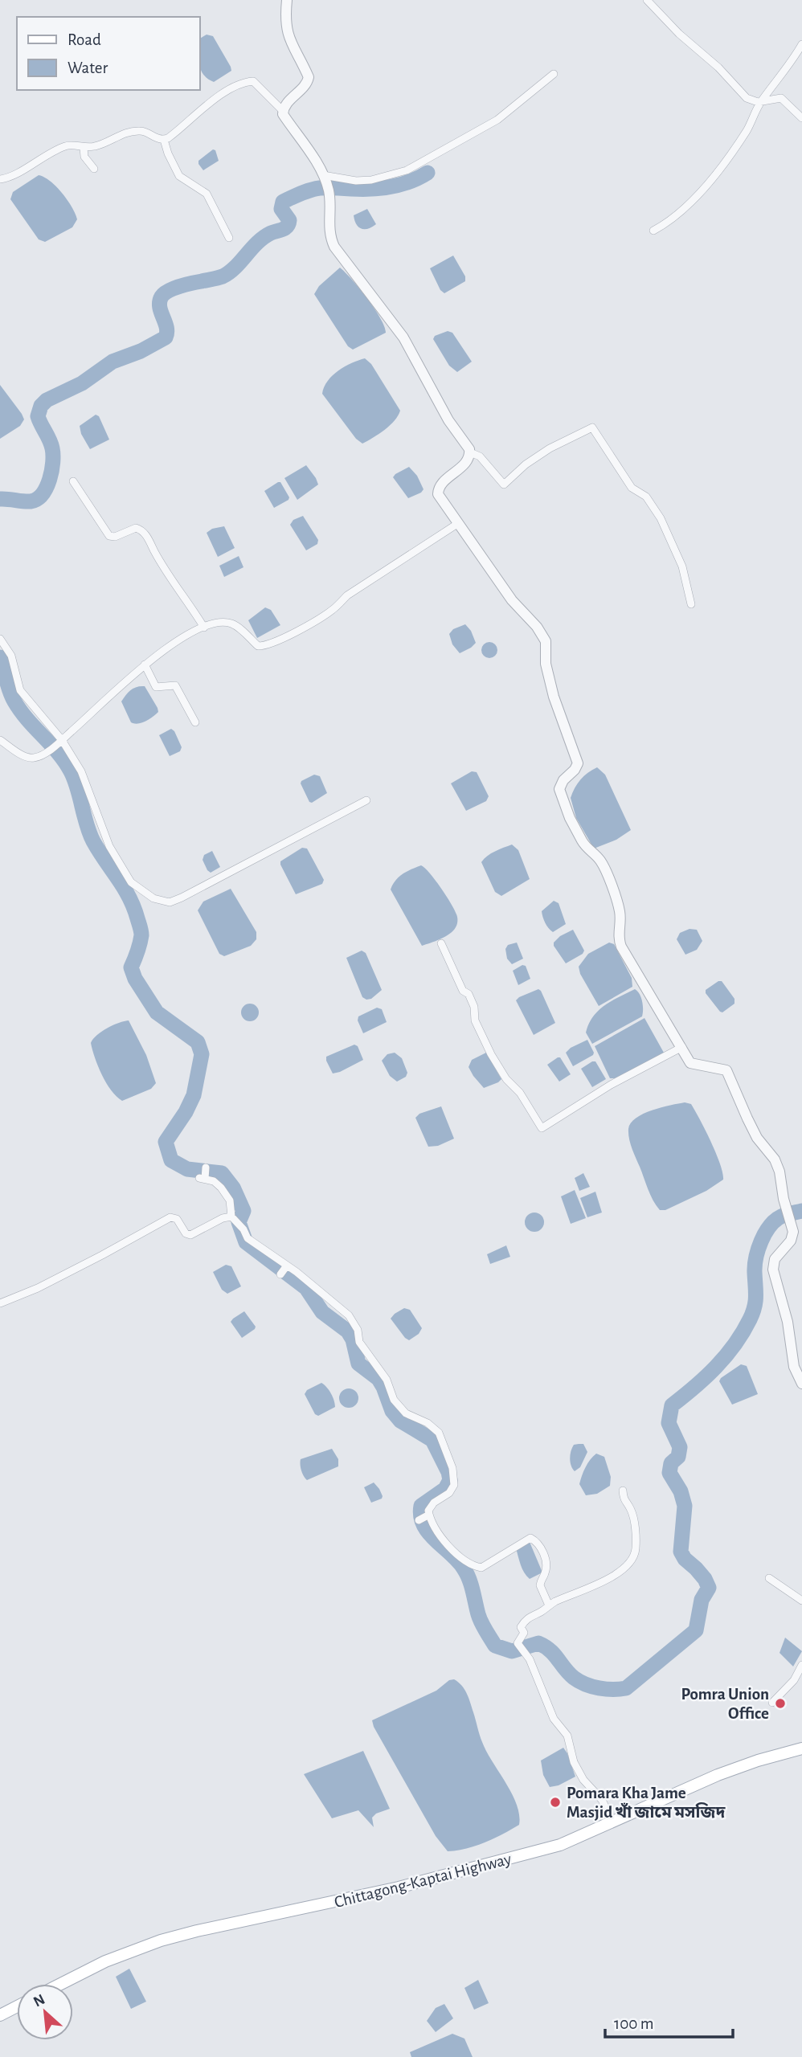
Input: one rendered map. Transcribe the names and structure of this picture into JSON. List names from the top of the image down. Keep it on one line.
{"streets":{"main road":["Chittagong-Kaptai Highway"]},"places":["Pomra Union Office","Pomara Kha Jame Masjid খাঁ জামে মসজিদ"],"legend":["Road","Water"],"scale_bar":"100 m","north":"top left"}
